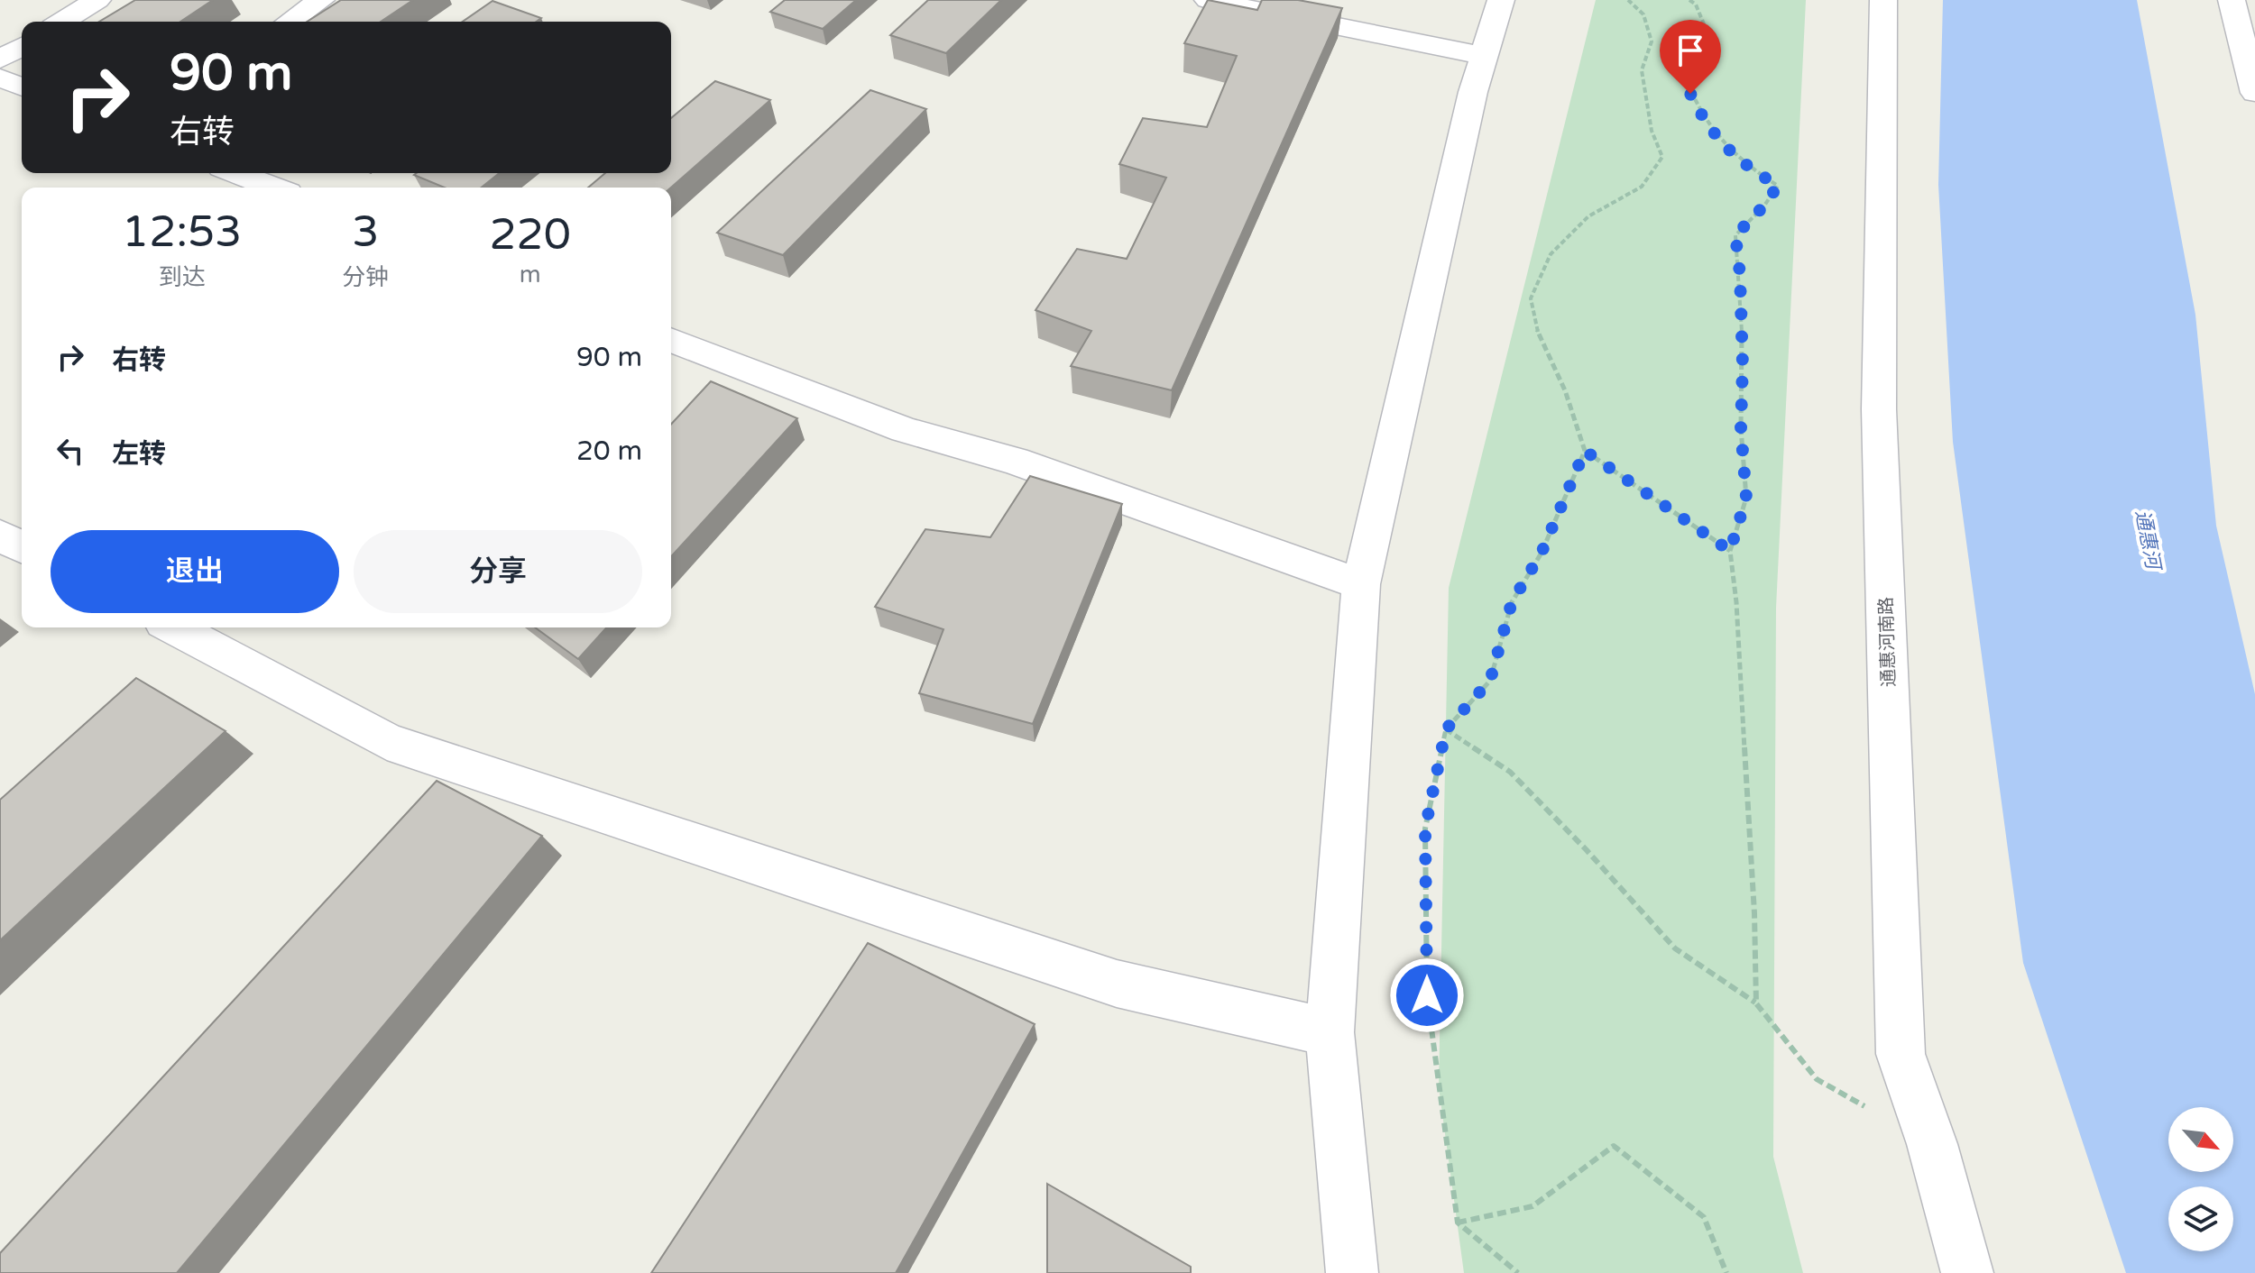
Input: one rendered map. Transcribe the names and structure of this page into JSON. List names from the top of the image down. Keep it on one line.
{"streets":{"street":["通惠河南路"]},"water":["通惠河"],"north":"bottom right","page":{"turn":["90 m","右转"],"eta":["12:53","到达","3","分钟","220","m"],"list":[{"name":"右转","value":"90 m"},{"name":"左转","value":"20 m"}],"buttons":["退出","分享"]}}
